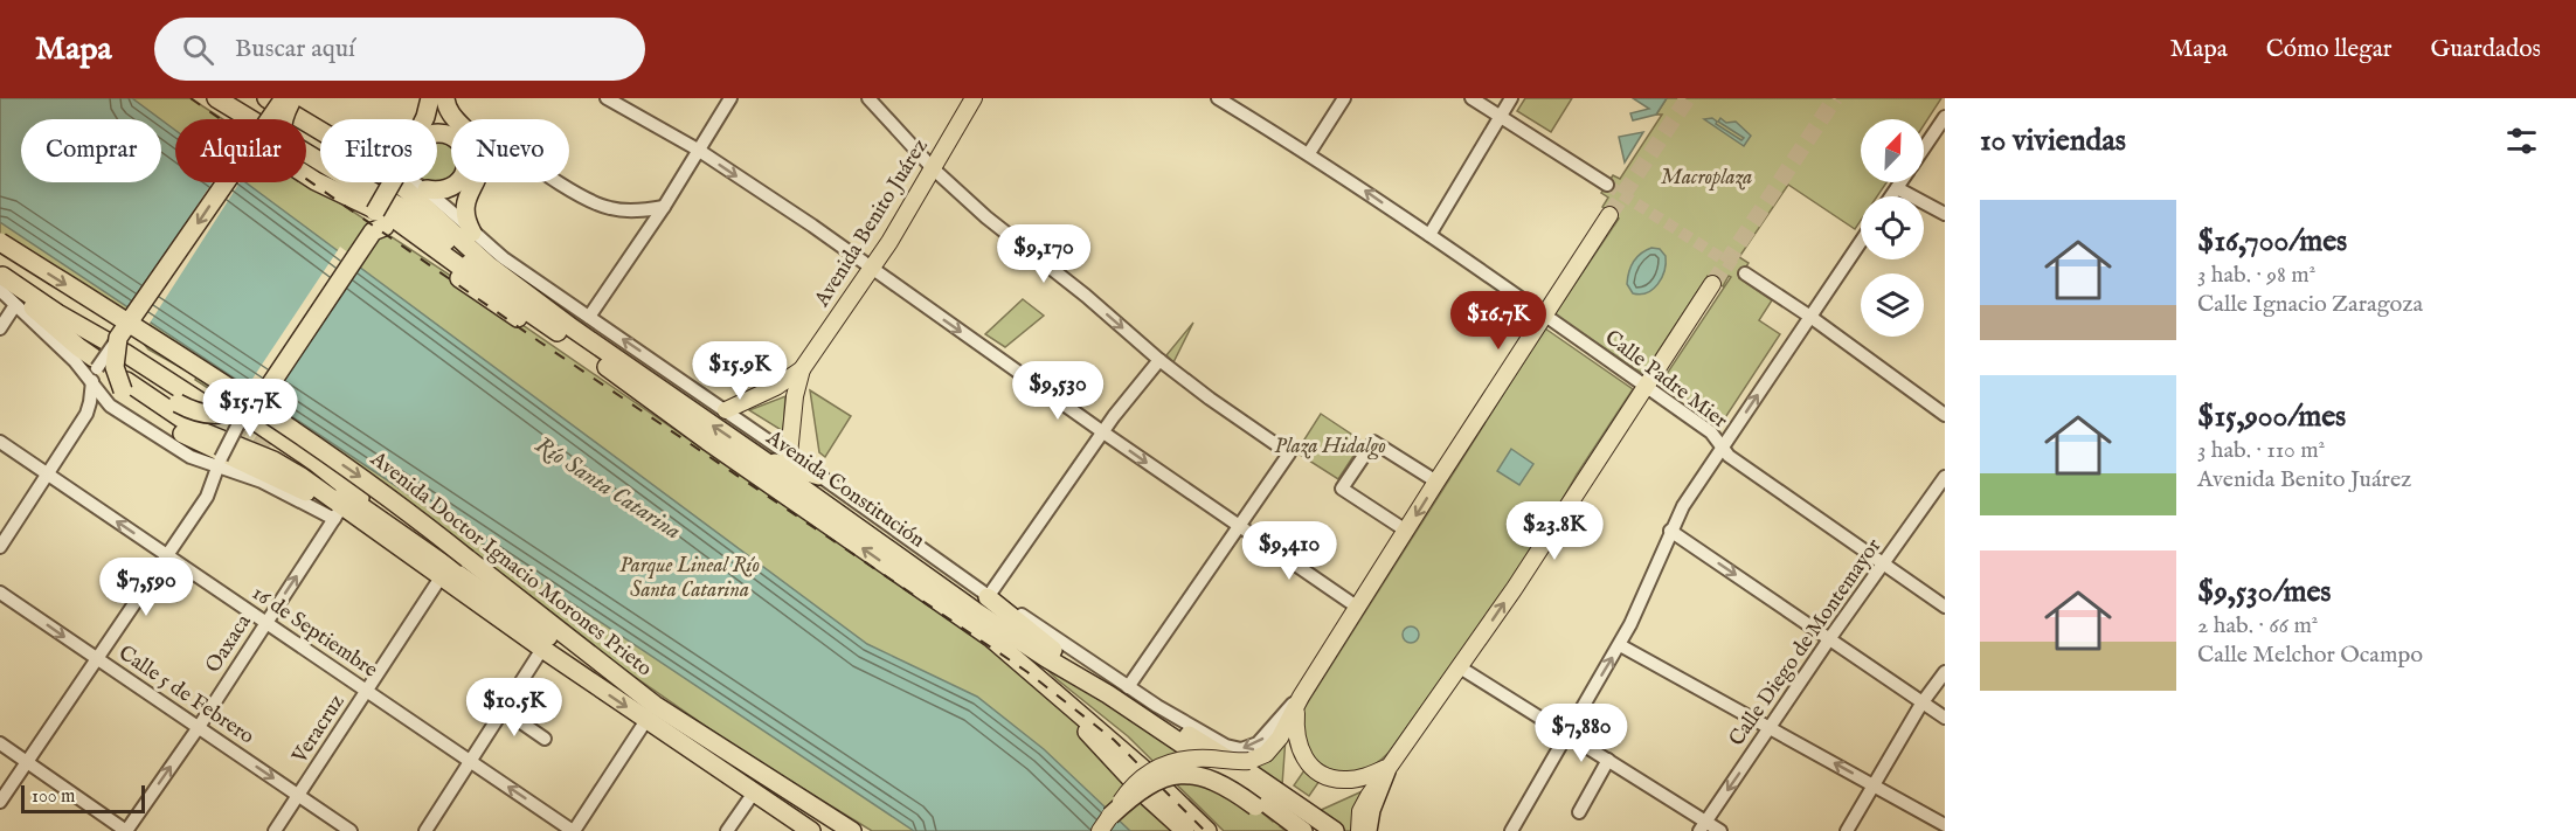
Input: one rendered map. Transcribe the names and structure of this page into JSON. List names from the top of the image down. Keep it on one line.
{"streets":{"highway":["Avenida Constitución","Avenida Doctor Ignacio Morones Prieto"],"main road":["Avenida Benito Juárez"],"street":["Calle Padre Mier","16 de Septiembre","Calle Diego de Montemayor","Oaxaca","Calle 5 de Febrero","Veracruz"]},"crossings":[["Calle Padre Mier","Calle Diego de Montemayor"],["Avenida Doctor Ignacio Morones Prieto","Veracruz"],["16 de Septiembre","Oaxaca"],["16 de Septiembre","Veracruz"],["Oaxaca","Calle 5 de Febrero"],["Calle 5 de Febrero","Veracruz"]],"one_way":["Oaxaca","Calle 5 de Febrero"],"water":["Río Santa Catarina"],"parks":["Macroplaza","Plaza Hidalgo","Parque Lineal Río Santa Catarina"],"scale_bar":"100 m","north":"top right","page":{"header":"Mapa","search":"Buscar aquí","nav":["Mapa","Cómo llegar","Guardados"],"heading":"10 viviendas","chip":["Comprar","Alquilar","Filtros","Nuevo"],"list":[{"name":"$16,700/mes","note":"3 hab. · 98 m² · Calle Ignacio Zaragoza"},{"name":"$15,900/mes","note":"3 hab. · 110 m² · Avenida Benito Juárez"},{"name":"$9,530/mes","note":"2 hab. · 66 m² · Calle Melchor Ocampo"}],"price":["$9,170","$16.7K","$15.9K","$9,530","$15.7K","$23.8K","$9,410","$7,590","$10.5K","$7,880"],"scale":"100 m"}}
